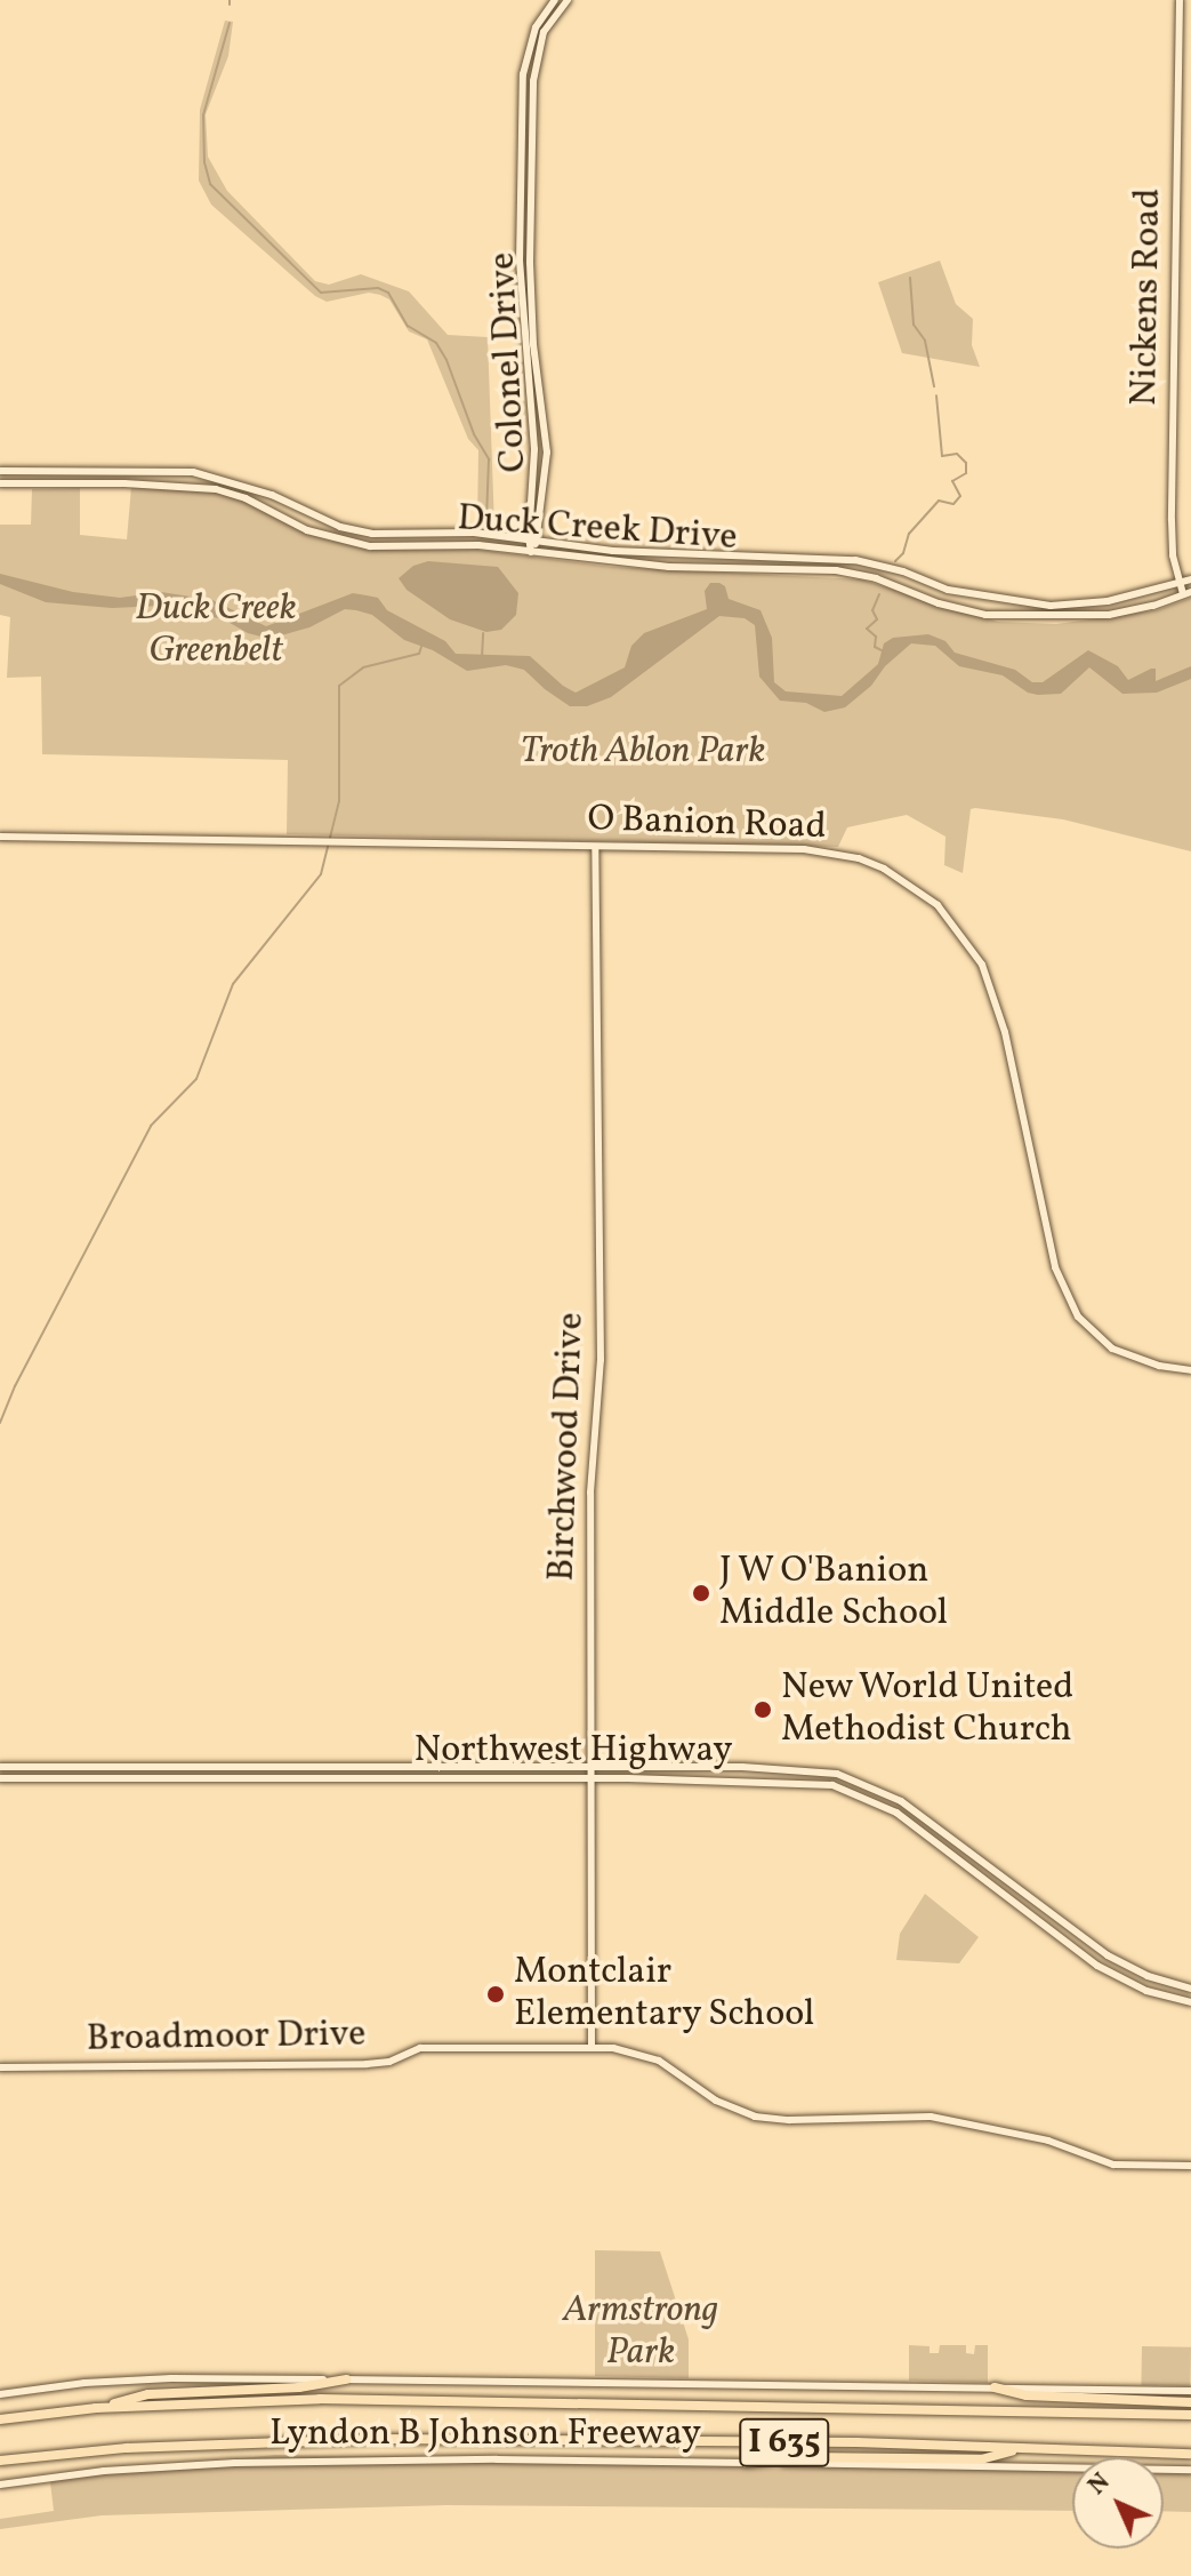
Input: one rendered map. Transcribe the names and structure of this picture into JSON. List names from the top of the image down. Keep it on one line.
{"streets":{"highway":["Lyndon B Johnson Freeway","I 635"],"main road":["Nickens Road","Colonel Drive","Duck Creek Drive","O Banion Road","Birchwood Drive","Northwest Highway","Broadmoor Drive"]},"crossings":[["Nickens Road","Duck Creek Drive"],["Colonel Drive","Duck Creek Drive"],["O Banion Road","Birchwood Drive"],["Birchwood Drive","Northwest Highway"],["Birchwood Drive","Broadmoor Drive"]],"parks":["Duck Creek Greenbelt","Troth Ablon Park","Armstrong Park"],"places":["J W O'Banion Middle School","New World United Methodist Church","Montclair Elementary School"],"north":"top left"}
